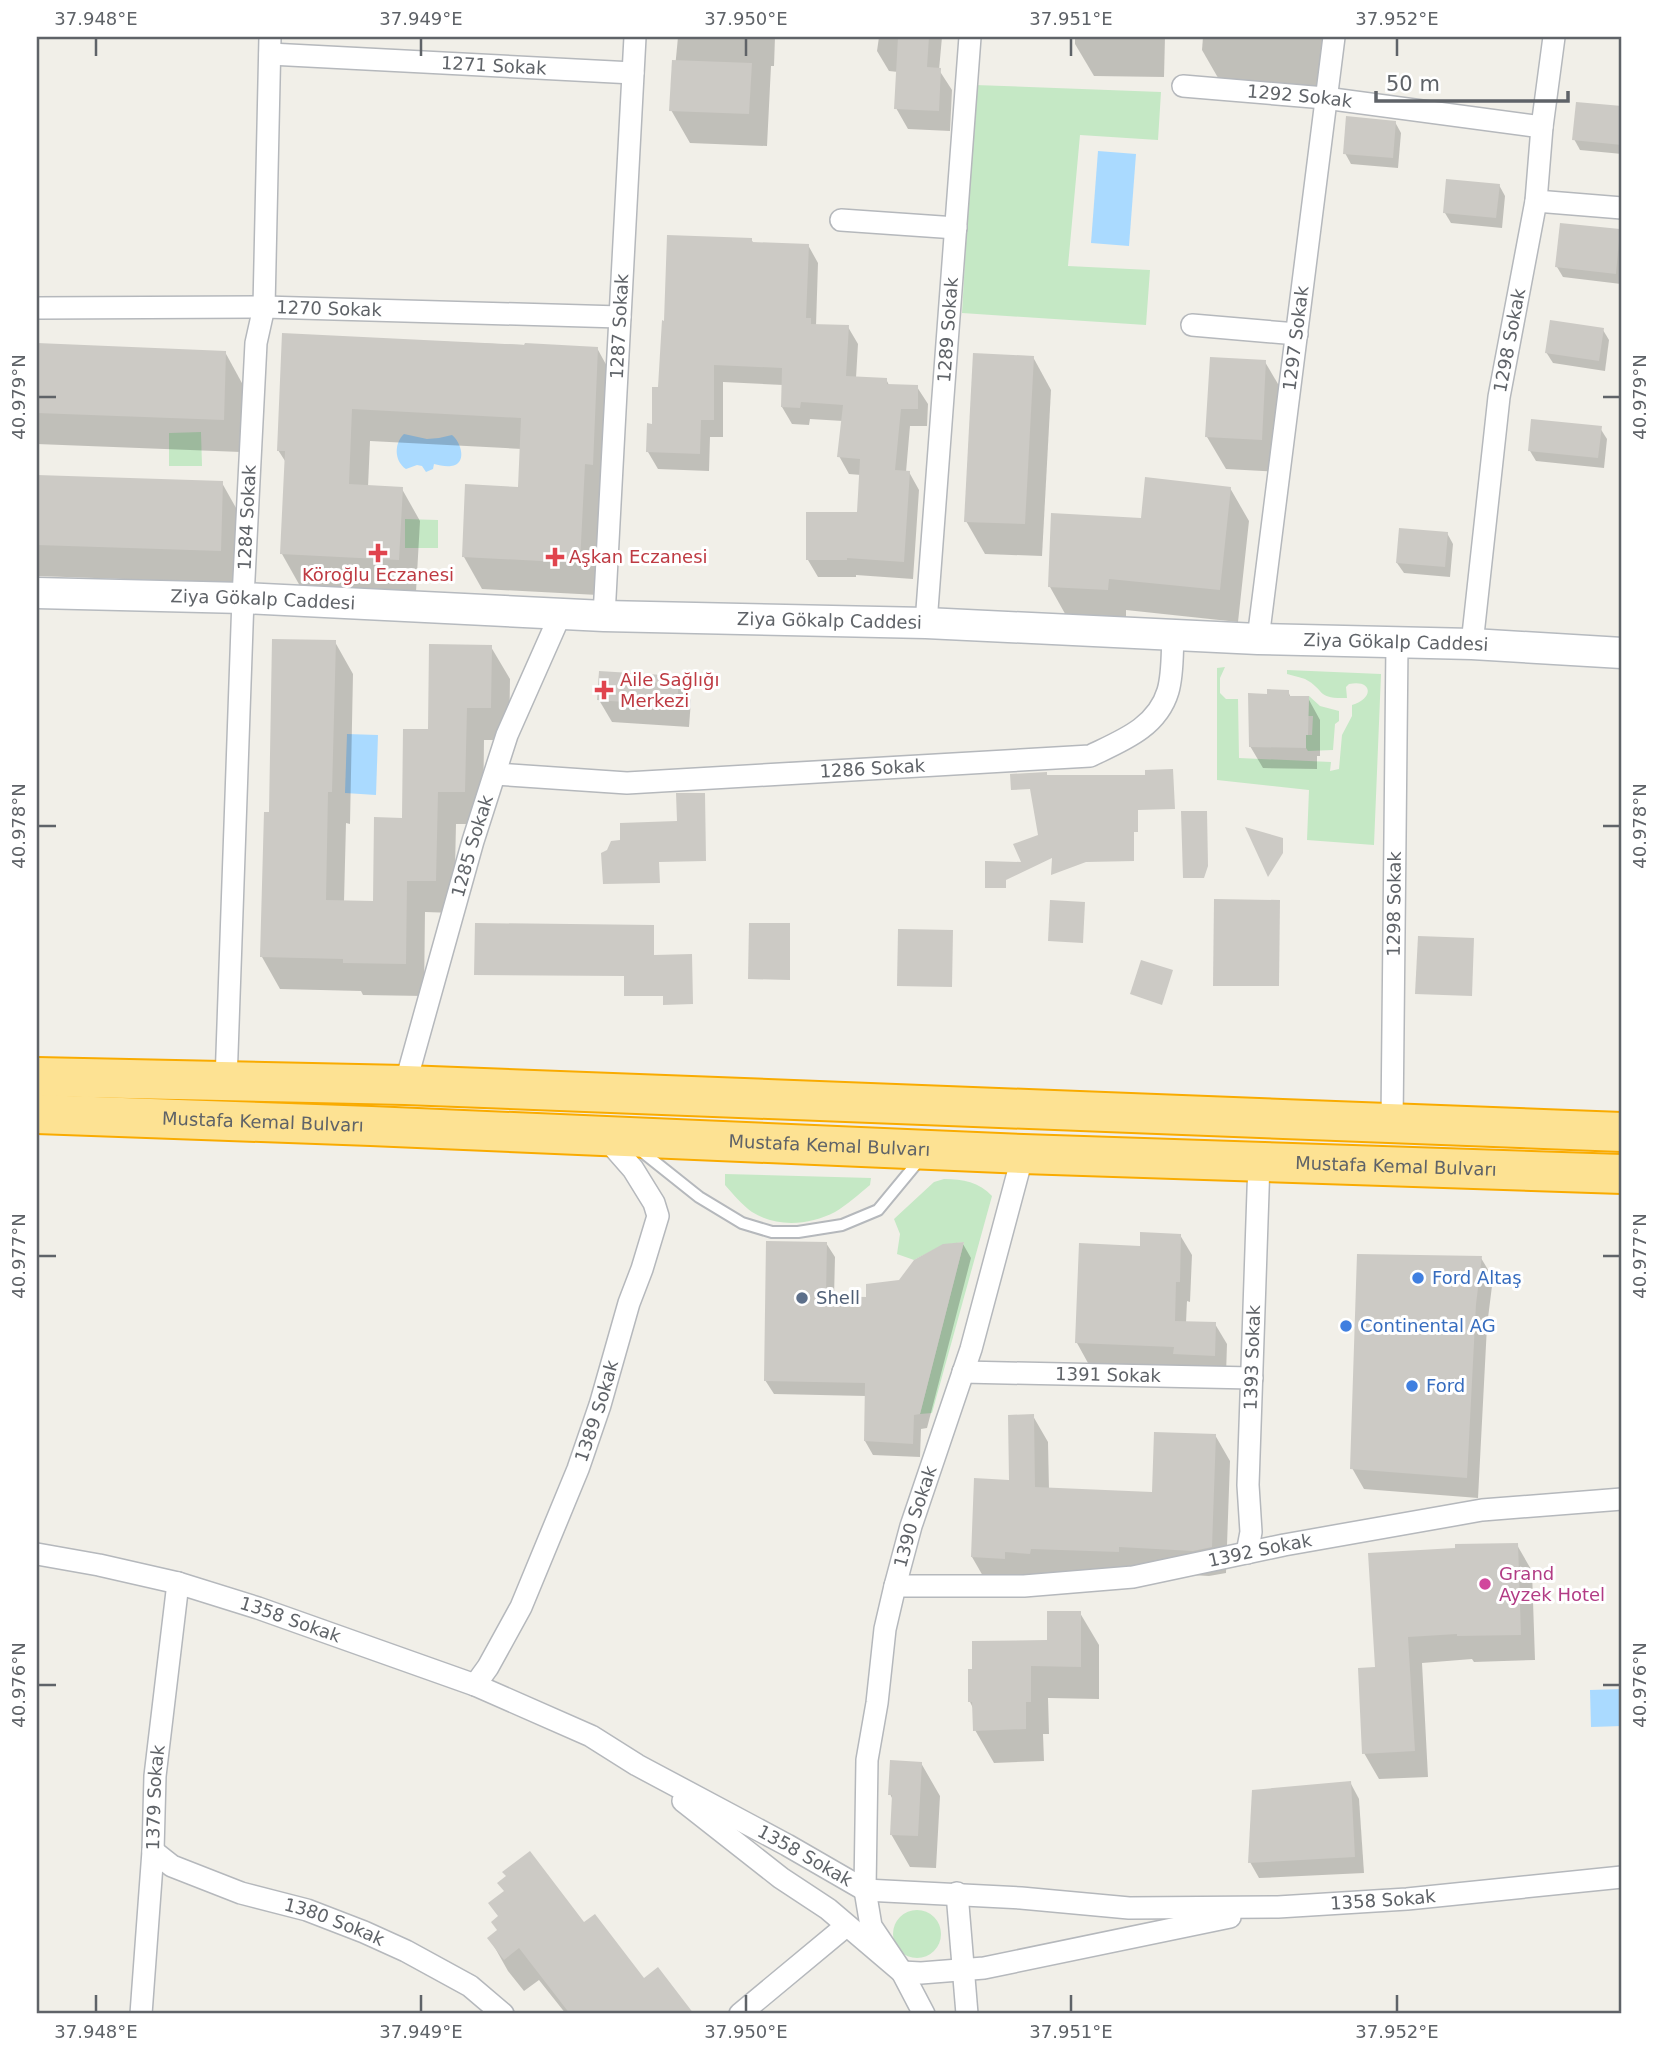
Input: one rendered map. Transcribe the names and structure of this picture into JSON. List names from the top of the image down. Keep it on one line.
{"streets":{"highway":["Mustafa Kemal Bulvarı"],"street":["1271 Sokak","1292 Sokak","1270 Sokak","1287 Sokak","1289 Sokak","1297 Sokak","1298 Sokak","1284 Sokak","Ziya Gökalp Caddesi","1286 Sokak","1285 Sokak","1393 Sokak","1391 Sokak","1389 Sokak","1390 Sokak","1392 Sokak","1358 Sokak","1379 Sokak","1380 Sokak"]},"crossings":[["1271 Sokak","1287 Sokak"],["1271 Sokak","1284 Sokak"],["1292 Sokak","1297 Sokak"],["1292 Sokak","1298 Sokak"],["1270 Sokak","1287 Sokak"],["1270 Sokak","1284 Sokak"],["1287 Sokak","Ziya Gökalp Caddesi"],["1289 Sokak","Ziya Gökalp Caddesi"],["1297 Sokak","Ziya Gökalp Caddesi"],["1298 Sokak","Ziya Gökalp Caddesi"],["1284 Sokak","Ziya Gökalp Caddesi"],["Ziya Gökalp Caddesi","1286 Sokak"],["Ziya Gökalp Caddesi","1285 Sokak"],["1286 Sokak","1285 Sokak"],["Mustafa Kemal Bulvarı","1393 Sokak"],["Mustafa Kemal Bulvarı","1389 Sokak"],["Mustafa Kemal Bulvarı","1390 Sokak"],["1393 Sokak","1391 Sokak"],["1393 Sokak","1392 Sokak"],["1391 Sokak","1390 Sokak"],["1389 Sokak","1358 Sokak"],["1390 Sokak","1392 Sokak"],["1390 Sokak","1358 Sokak"],["1358 Sokak","1379 Sokak"],["1379 Sokak","1380 Sokak"]],"places":{"health":["Köroğlu Eczanesi","Aşkan Eczanesi","Aile Sağlığı Merkezi"],"other":["Ford Altaş","Shell","Continental AG","Ford","Grand Ayzek Hotel"]},"scale_bar":"50 m","coordinates":["37.948°E","37.949°E","37.950°E","37.951°E","37.952°E","40.979°N","40.978°N","40.977°N","40.976°N"]}
